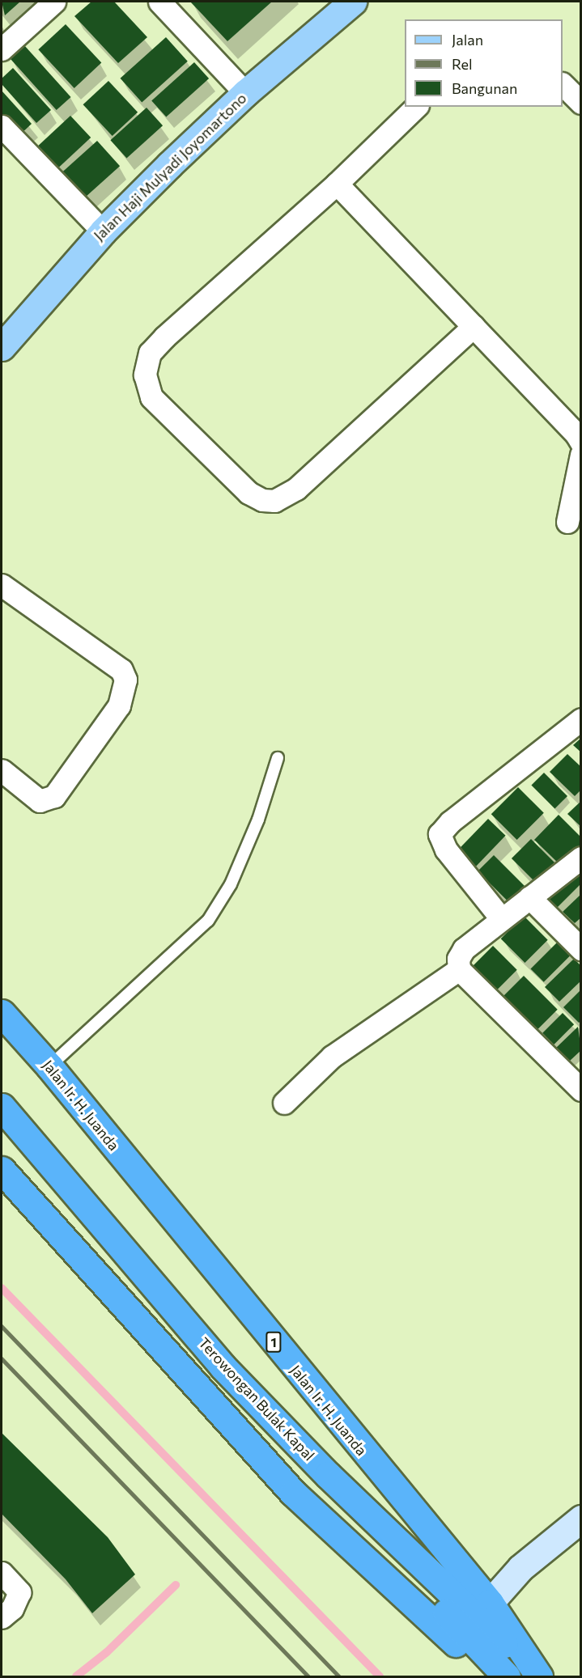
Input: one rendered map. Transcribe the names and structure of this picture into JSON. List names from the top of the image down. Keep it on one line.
{"streets":{"highway":["Jalan Ir. H. Juanda","1","Terowongan Bulak Kapal"],"main road":["Jalan Haji Mulyadi Joyomartono"]},"crossings":[["Jalan Ir. H. Juanda","Terowongan Bulak Kapal"]],"legend":["Jalan","Rel","Bangunan"]}
